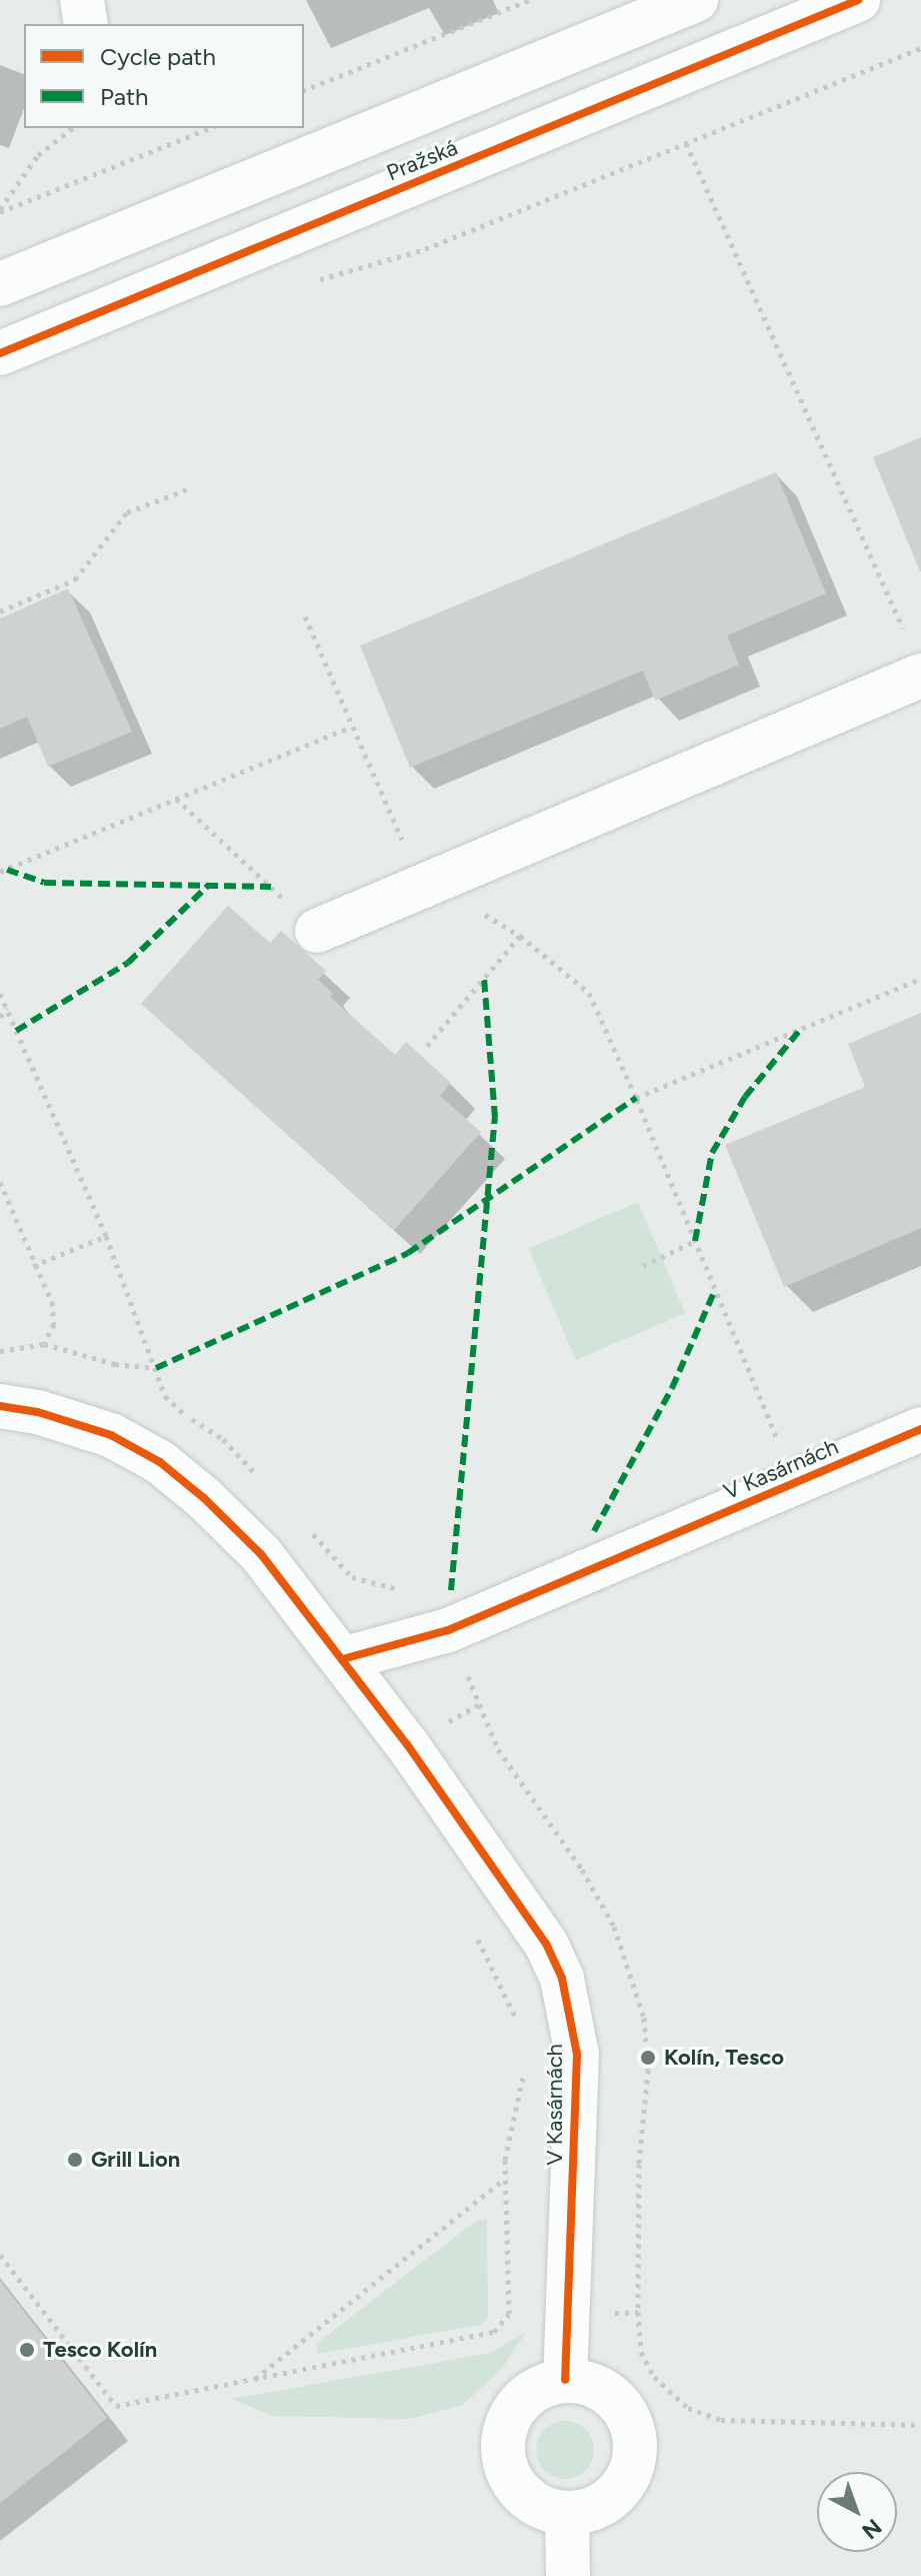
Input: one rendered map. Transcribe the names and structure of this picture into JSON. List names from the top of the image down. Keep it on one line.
{"streets":{"street":["Pražská","V Kasárnách"]},"places":["Kolín, Tesco","Grill Lion","Tesco Kolín"],"legend":["Cycle path","Path"],"north":"bottom right"}
